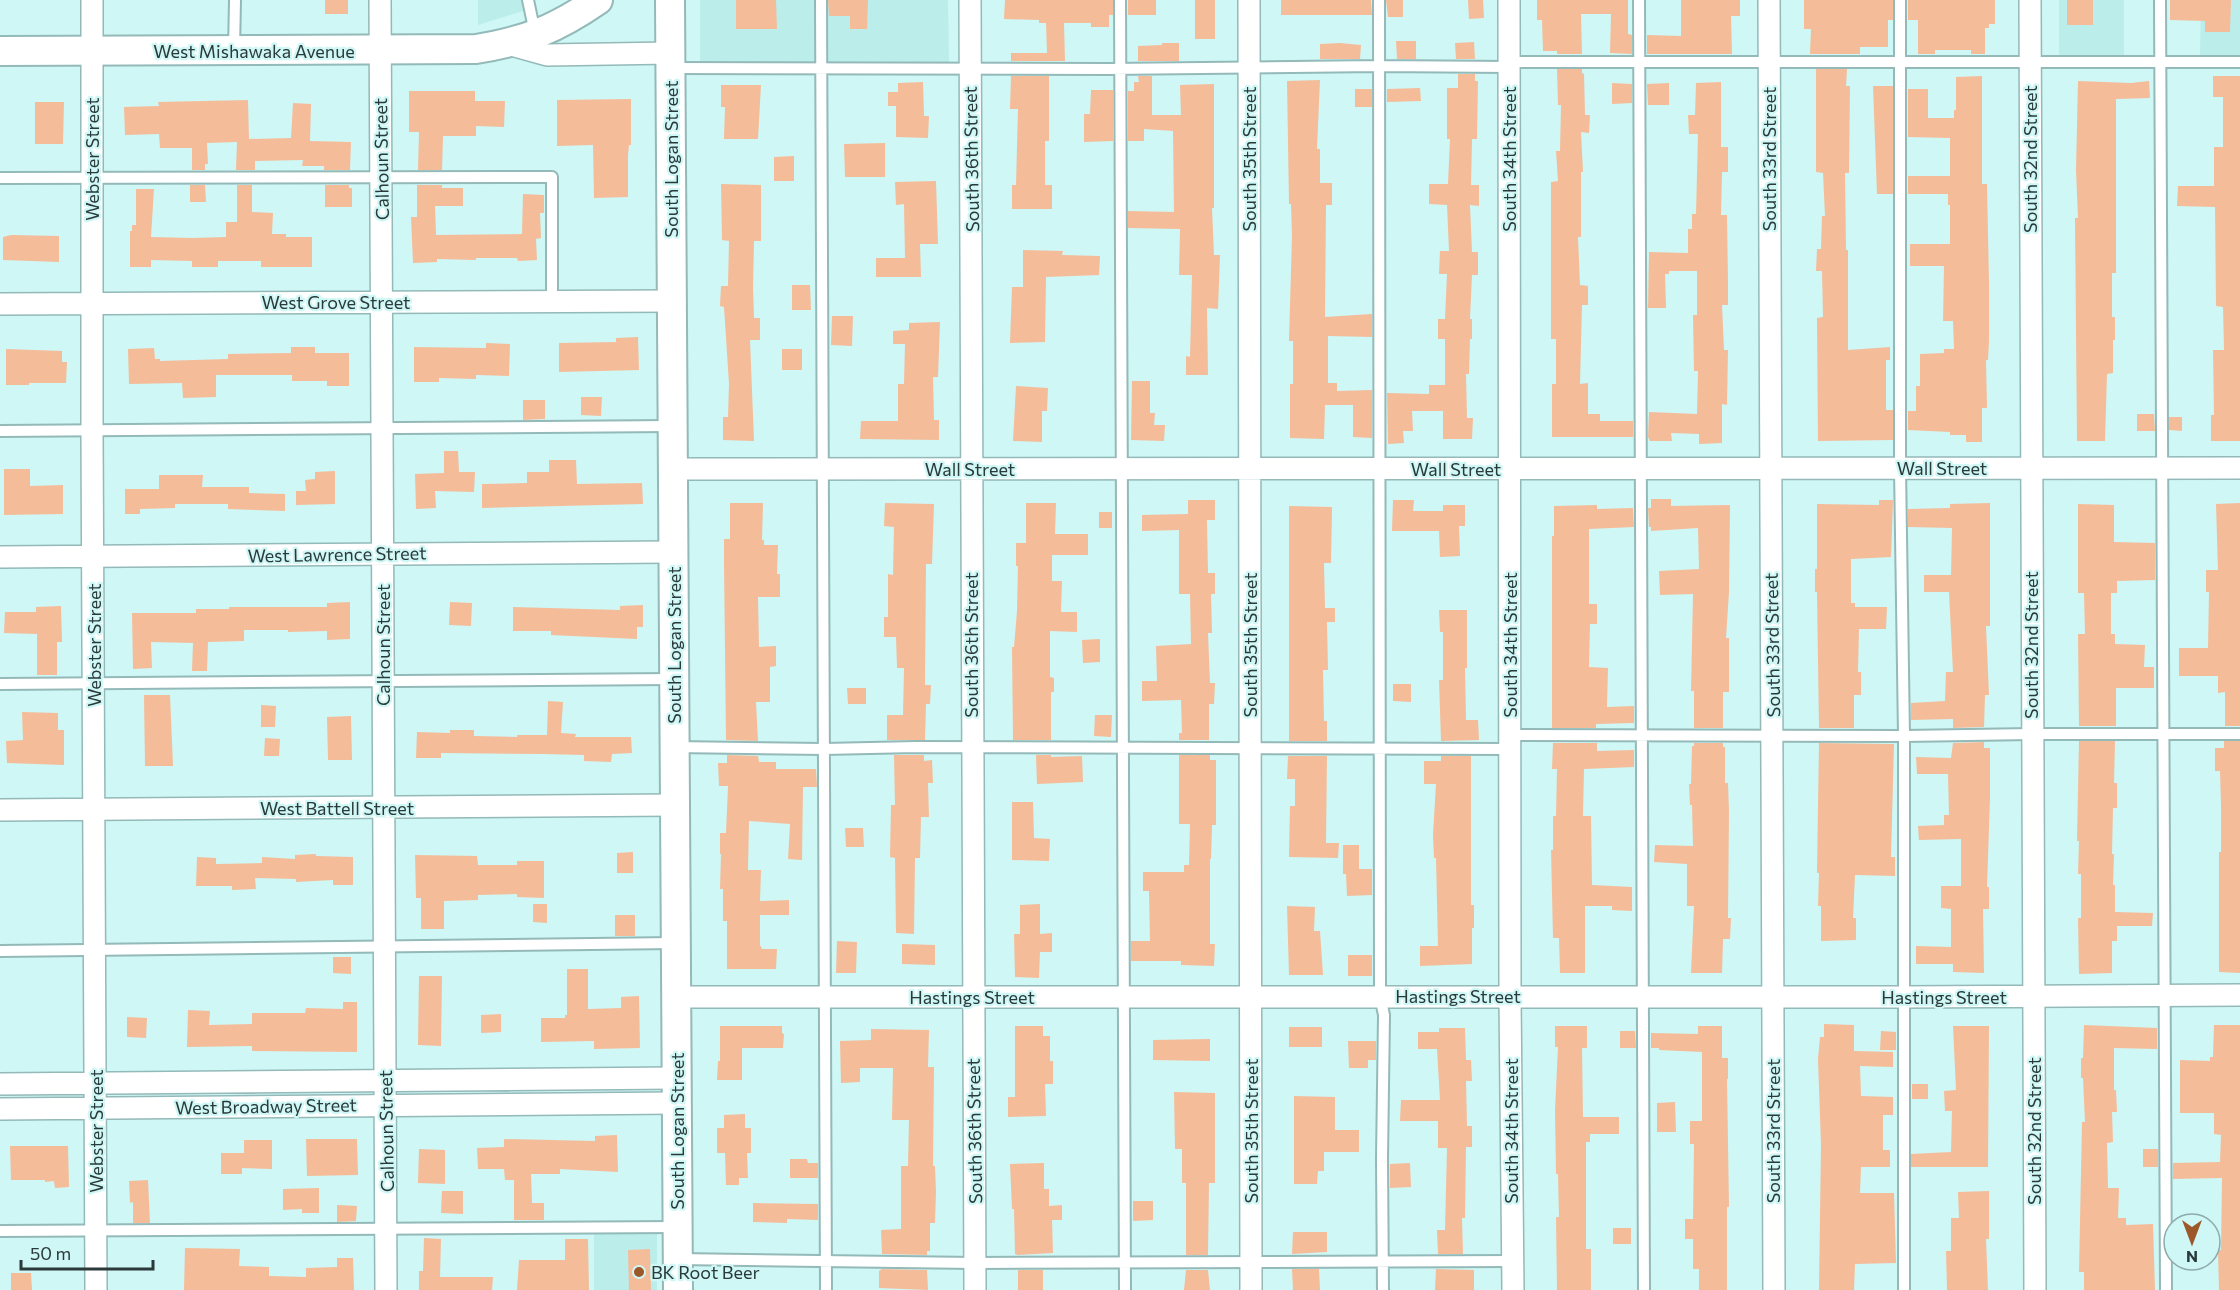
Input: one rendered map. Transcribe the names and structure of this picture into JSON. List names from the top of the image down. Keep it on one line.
{"streets":{"street":["West Mishawaka Avenue","Webster Street","Calhoun Street","South Logan Street","South 36th Street","South 35th Street","South 34th Street","South 33rd Street","South 32nd Street","West Grove Street","Wall Street","West Lawrence Street","West Battell Street","Hastings Street","West Broadway Street"]},"crossings":[["West Mishawaka Avenue","Webster Street"],["West Mishawaka Avenue","Calhoun Street"],["West Mishawaka Avenue","South Logan Street"],["Webster Street","West Grove Street"],["Webster Street","West Lawrence Street"],["Webster Street","West Battell Street"],["Webster Street","West Broadway Street"],["Calhoun Street","West Grove Street"],["Calhoun Street","West Lawrence Street"],["Calhoun Street","West Battell Street"],["Calhoun Street","West Broadway Street"],["South Logan Street","West Grove Street"],["South Logan Street","Wall Street"],["South Logan Street","West Lawrence Street"],["South Logan Street","West Battell Street"],["South Logan Street","Hastings Street"],["South Logan Street","West Broadway Street"],["South 36th Street","Wall Street"],["South 36th Street","Hastings Street"],["South 35th Street","Wall Street"],["South 35th Street","Hastings Street"],["South 34th Street","Wall Street"],["South 34th Street","Hastings Street"],["South 33rd Street","Wall Street"],["South 33rd Street","Hastings Street"],["South 32nd Street","Wall Street"],["South 32nd Street","Hastings Street"]],"places":["BK Root Beer"],"scale_bar":"50 m","north":"bottom"}
